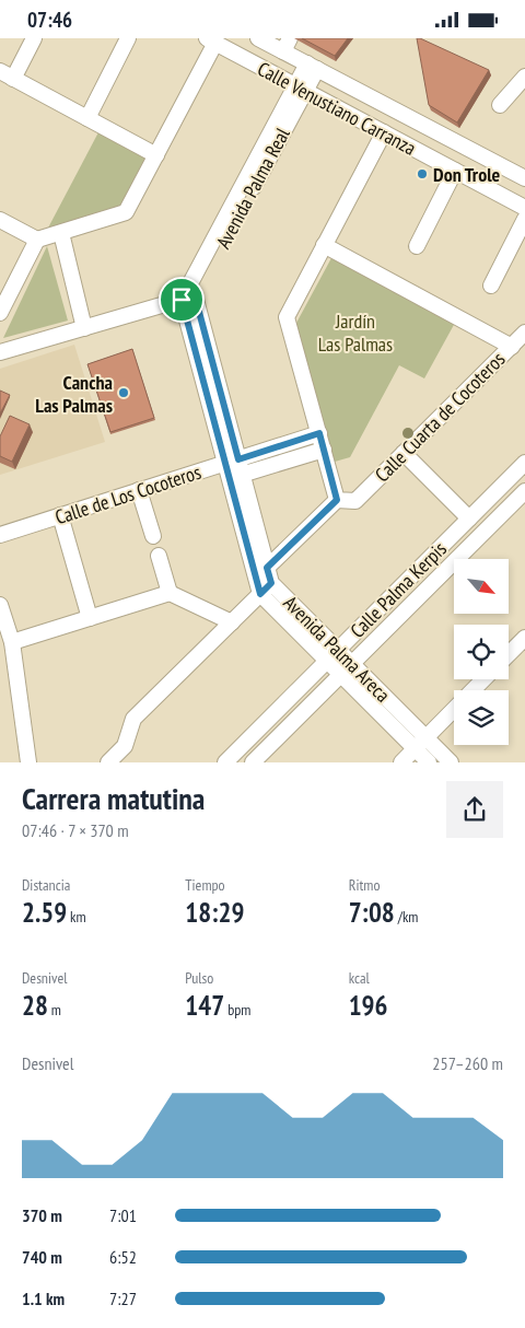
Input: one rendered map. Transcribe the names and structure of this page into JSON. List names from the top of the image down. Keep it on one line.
{"streets":{"street":["Calle Venustiano Carranza","Avenida Palma Real","Calle Cuarta de Cocoteros","Calle de Los Cocoteros","Calle Palma Kerpis","Avenida Palma Areca"]},"crossings":[["Calle Venustiano Carranza","Avenida Palma Real"],["Avenida Palma Real","Avenida Palma Areca"],["Calle de Los Cocoteros","Avenida Palma Areca"],["Calle Palma Kerpis","Avenida Palma Areca"]],"parks":["Jardín Las Palmas"],"places":["Don Trole","Cancha Las Palmas"],"north":"bottom right","page":{"status":"07:46","heading":["Carrera matutina","07:46 · 7 × 370 m"],"stats":[["Distancia","2.59 km"],["Tiempo","18:29"],["Ritmo","7:08 /km"],["Desnivel","28 m"],["Pulso","147 bpm"],["kcal","196"]],"chart":["Desnivel","257–260 m"],"list":[{"name":"370 m","note":"7:01"},{"name":"740 m","note":"6:52"},{"name":"1.1 km","note":"7:27"}]}}
